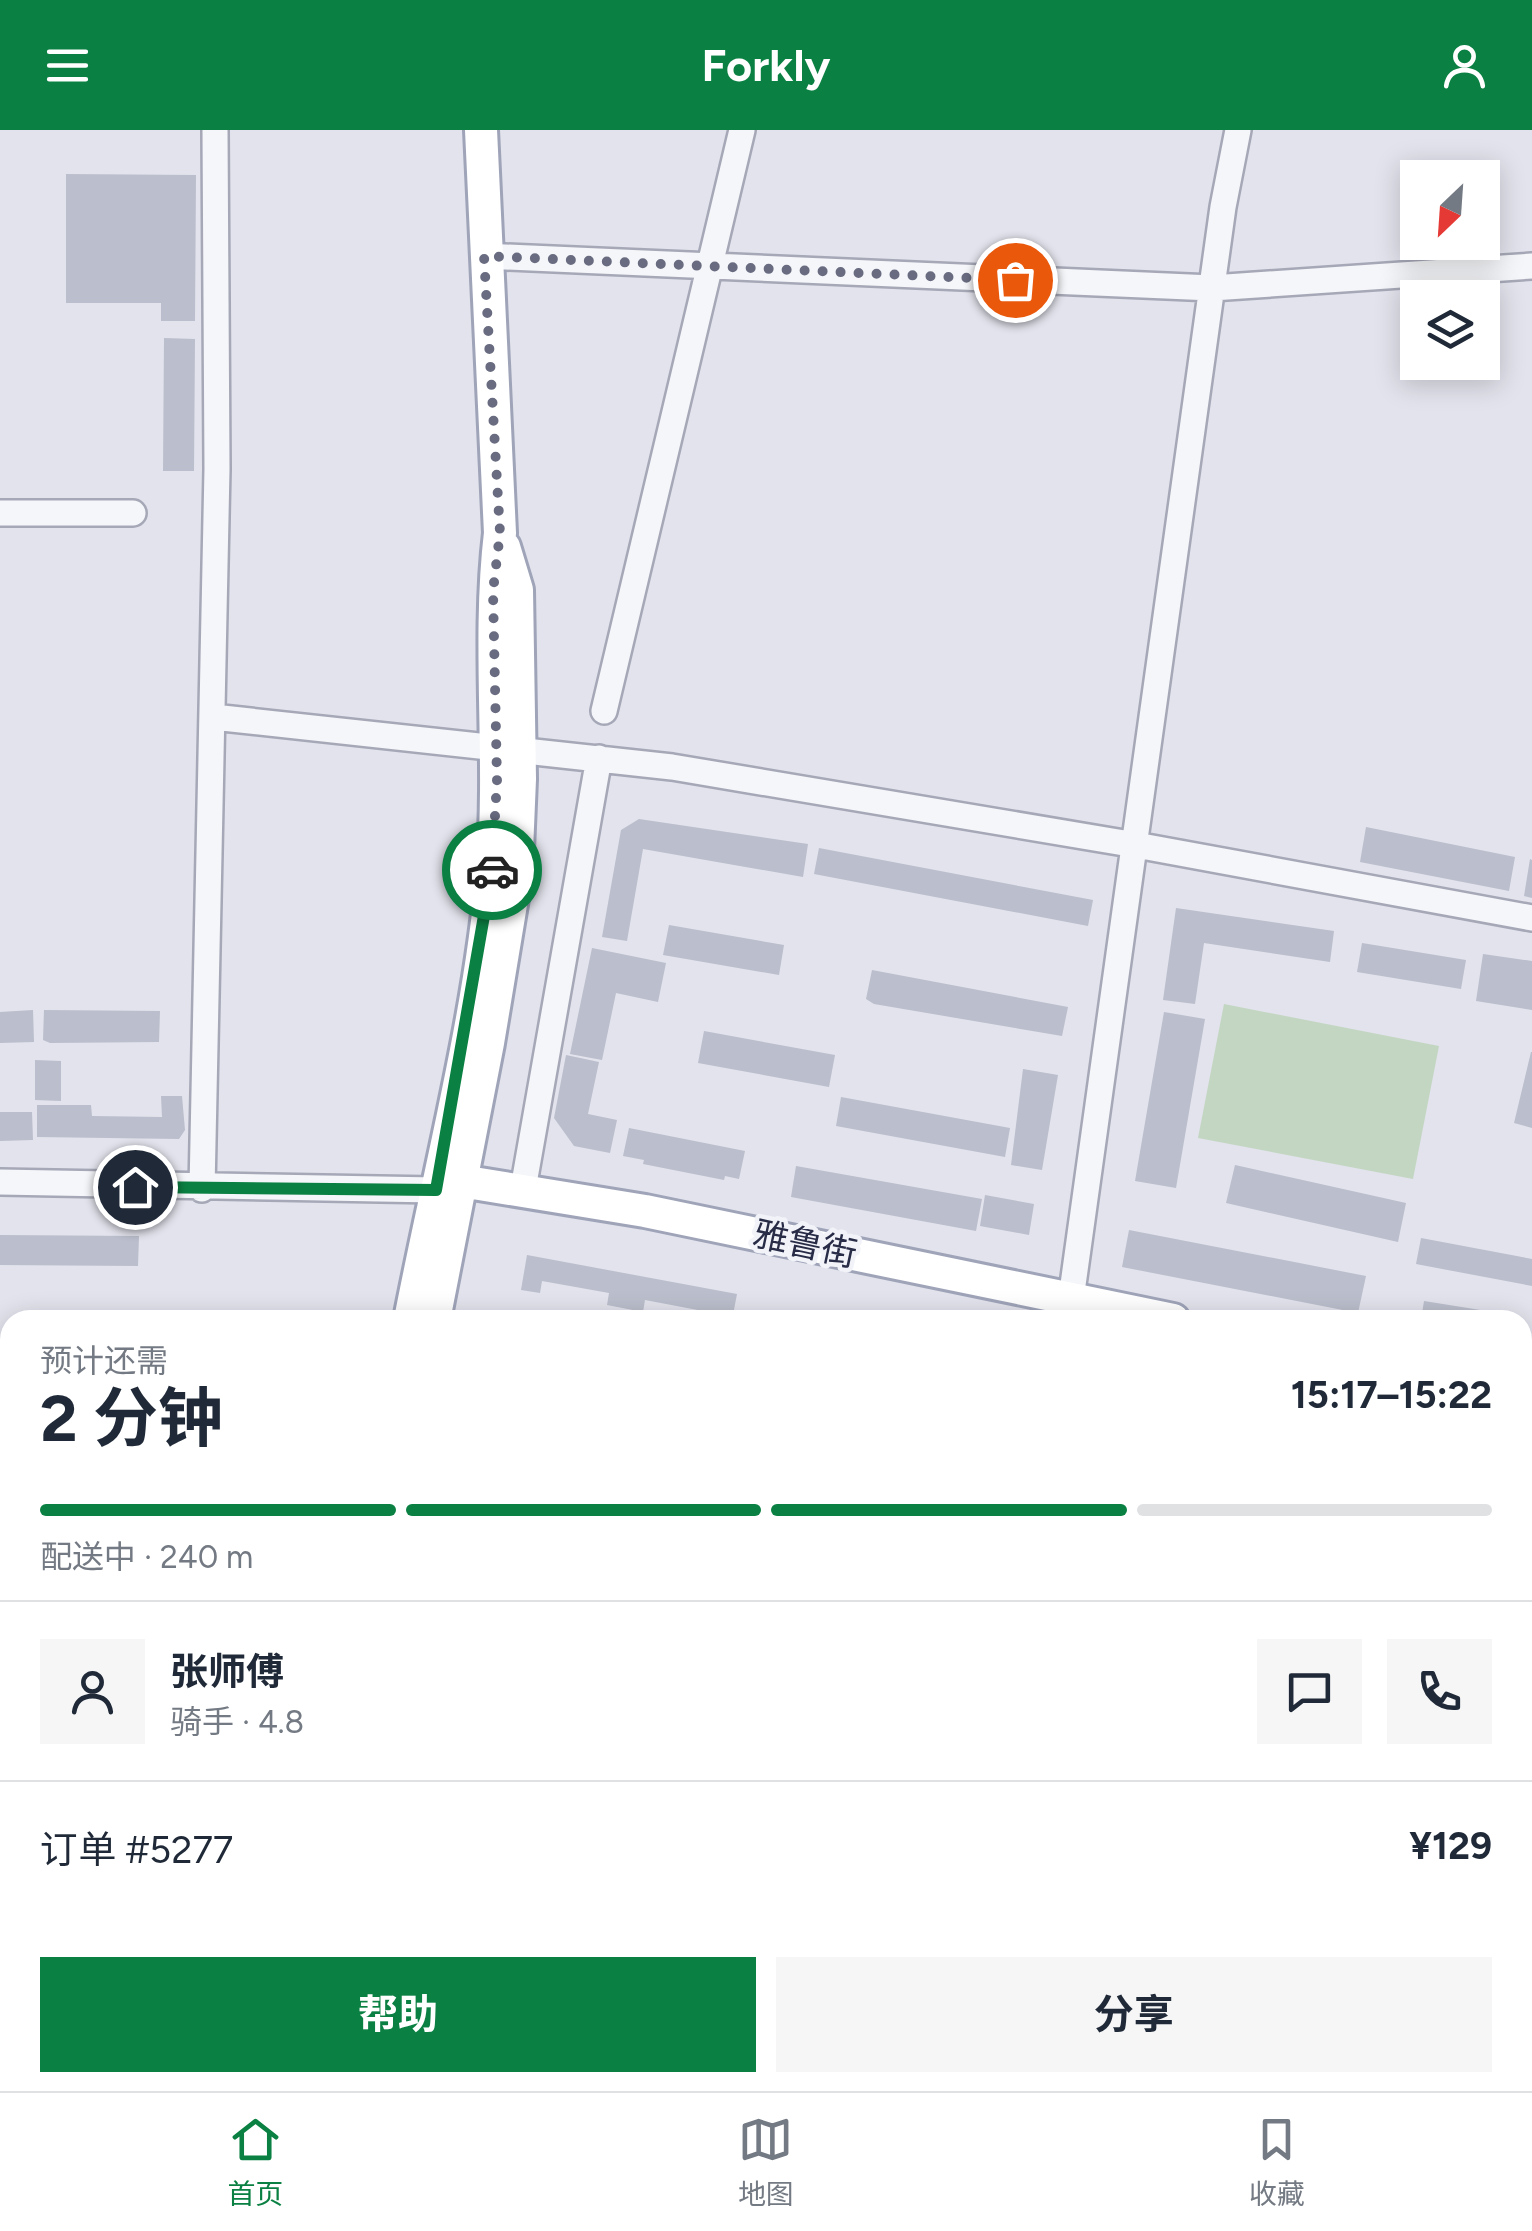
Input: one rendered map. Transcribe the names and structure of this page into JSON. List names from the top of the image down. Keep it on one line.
{"streets":{"main road":["雅鲁街"]},"north":"bottom left","page":{"header":"Forkly","heading":["2 分钟","预计还需","15:17–15:22"],"panel":["张师傅","骑手 · 4.8","订单 #5277","¥129"],"bar":"配送中 · 240 m","buttons":["帮助","分享"],"tabs":["首页","地图","收藏"]}}
